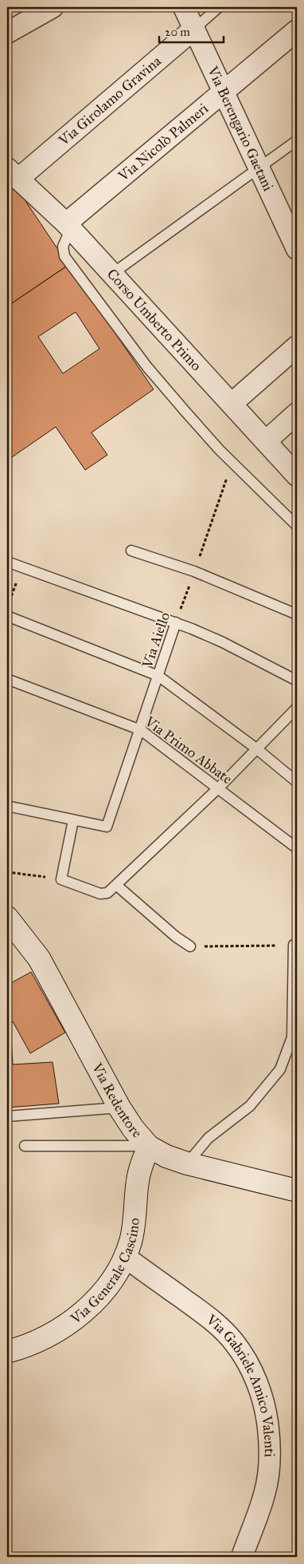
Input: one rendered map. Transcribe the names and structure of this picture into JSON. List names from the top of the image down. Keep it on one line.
{"streets":{"street":["Via Girolamo Gravina","Via Berengario Gaetani","Via Nicolò Palmeri","Corso Umberto Primo","Via Redentore","Via Generale Cascino","Via Gabriele Amico Valenti"],"lane":["Via Aiello","Via Primo Abbate"]},"crossings":[["Via Girolamo Gravina","Via Berengario Gaetani"],["Via Girolamo Gravina","Corso Umberto Primo"],["Via Berengario Gaetani","Via Nicolò Palmeri"],["Via Nicolò Palmeri","Corso Umberto Primo"],["Via Aiello","Via Primo Abbate"],["Via Redentore","Via Generale Cascino"],["Via Generale Cascino","Via Gabriele Amico Valenti"]],"scale_bar":"20 m"}
